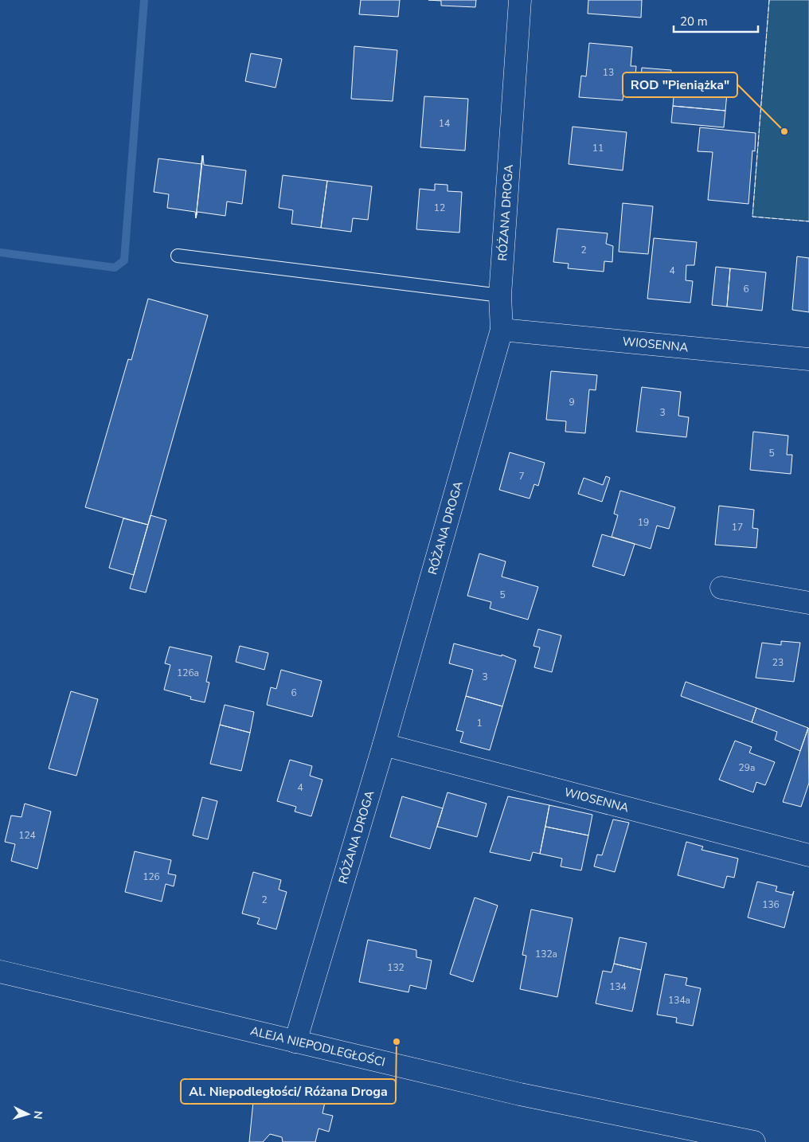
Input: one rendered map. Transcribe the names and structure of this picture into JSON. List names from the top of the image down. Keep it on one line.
{"streets":{"street":["RÓŻANA DROGA","WIOSENNA","ALEJA NIEPODLEGŁOŚCI"]},"crossings":[["RÓŻANA DROGA","WIOSENNA"],["RÓŻANA DROGA","ALEJA NIEPODLEGŁOŚCI"]],"places":["ROD \"Pieniążka\"","Al. Niepodległości/ Różana Droga"],"house_numbers":["13","14","11","12","2","4","6","9","3","5","7","19","17","5","23","126a","3","6","1","29a","4","124","126","2","136","132a","132","134","134a"],"scale_bar":"20 m","north":"right"}
